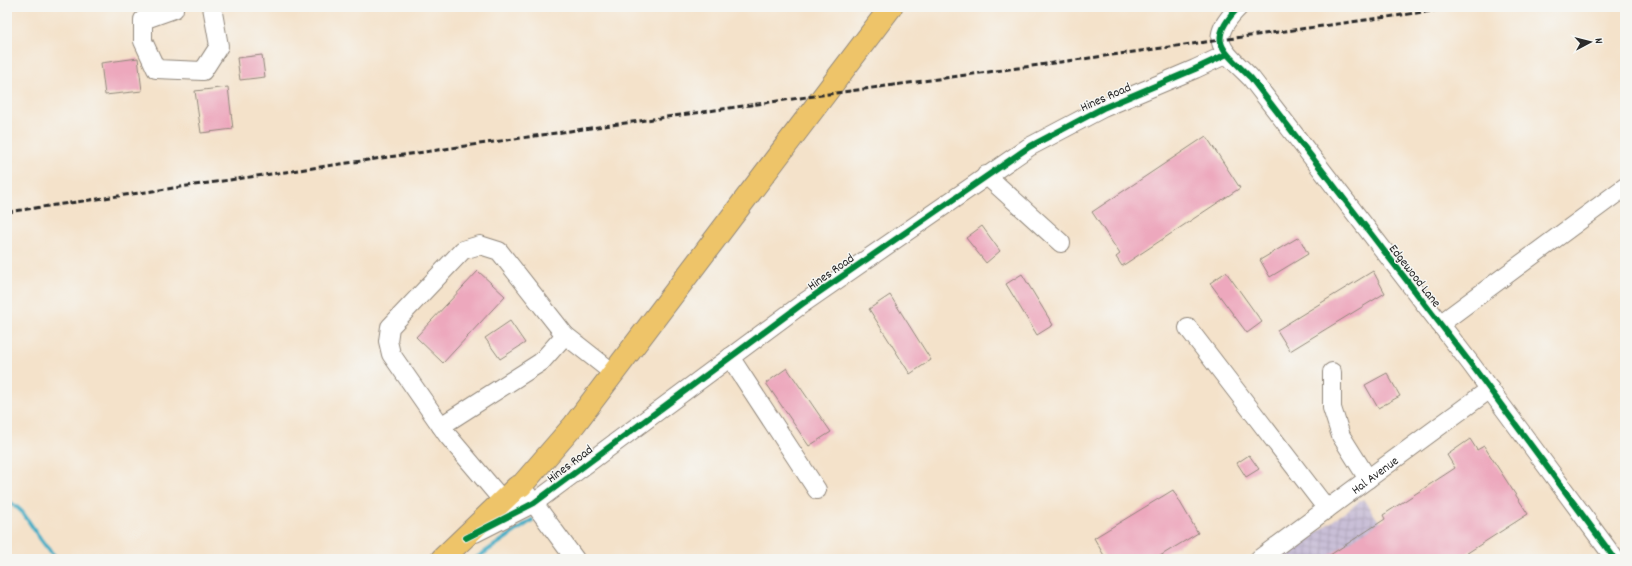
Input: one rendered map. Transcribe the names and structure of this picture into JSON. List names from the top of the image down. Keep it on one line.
{"streets":{"street":["Hines Road","Edgewood Lane","Hal Avenue"]},"crossings":[["Hines Road","Edgewood Lane"],["Edgewood Lane","Hal Avenue"]],"north":"right"}
